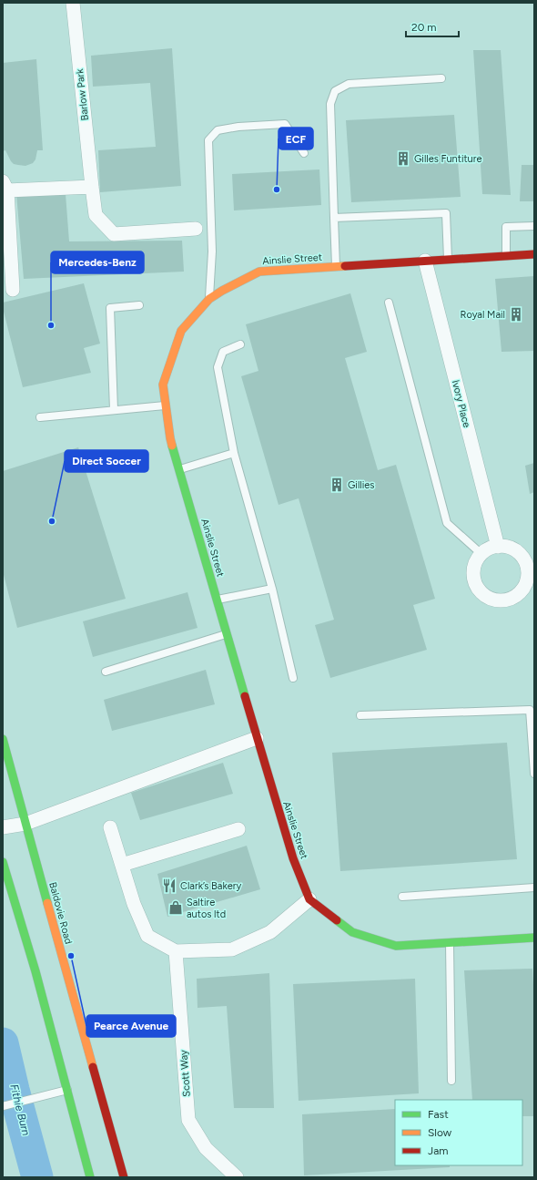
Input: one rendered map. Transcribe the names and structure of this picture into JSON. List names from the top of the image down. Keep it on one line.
{"streets":{"street":["Barlow Park","Ainslie Street","Ivory Place","Baldovie Road","Scott Way"]},"crossings":[["Ainslie Street","Ivory Place"]],"water":["Fithie Burn"],"places":{"building":["Gilles Funtiture","Royal Mail","Gillies"],"other":["ECF","Mercedes-Benz","Direct Soccer","Pearce Avenue"],"restaurant":["Clark’s Bakery"],"shop":["Saltire autos ltd"]},"legend":["Fast","Slow","Jam"],"scale_bar":"20 m"}
